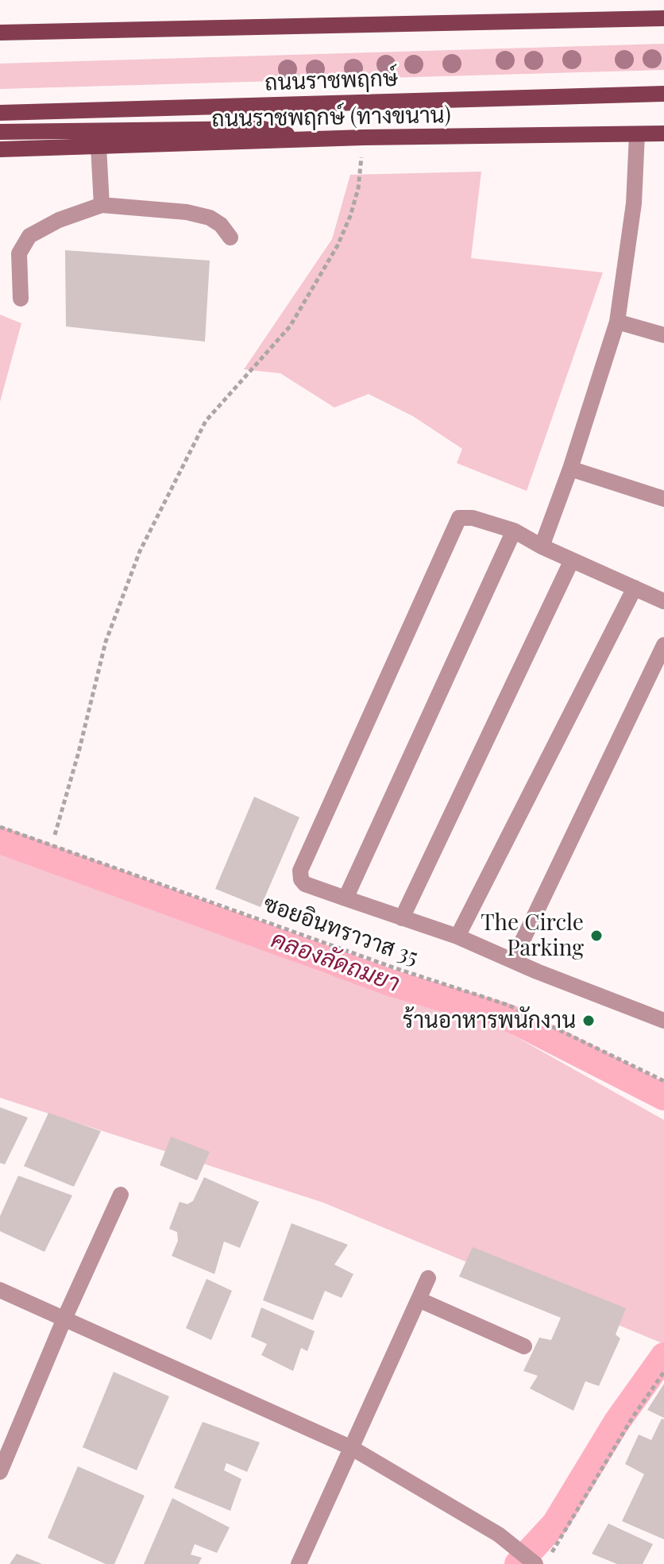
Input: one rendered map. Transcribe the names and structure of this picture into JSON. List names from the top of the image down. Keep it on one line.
{"streets":{"main road":["ถนนราชพฤกษ์","ถนนราชพฤกษ์ (ทางขนาน)"],"path":["ซอยอินทราวาส 35"]},"water":["คลองลัดถมยา"],"places":["The Circle Parking","ร้านอาหารพนักงาน"]}
